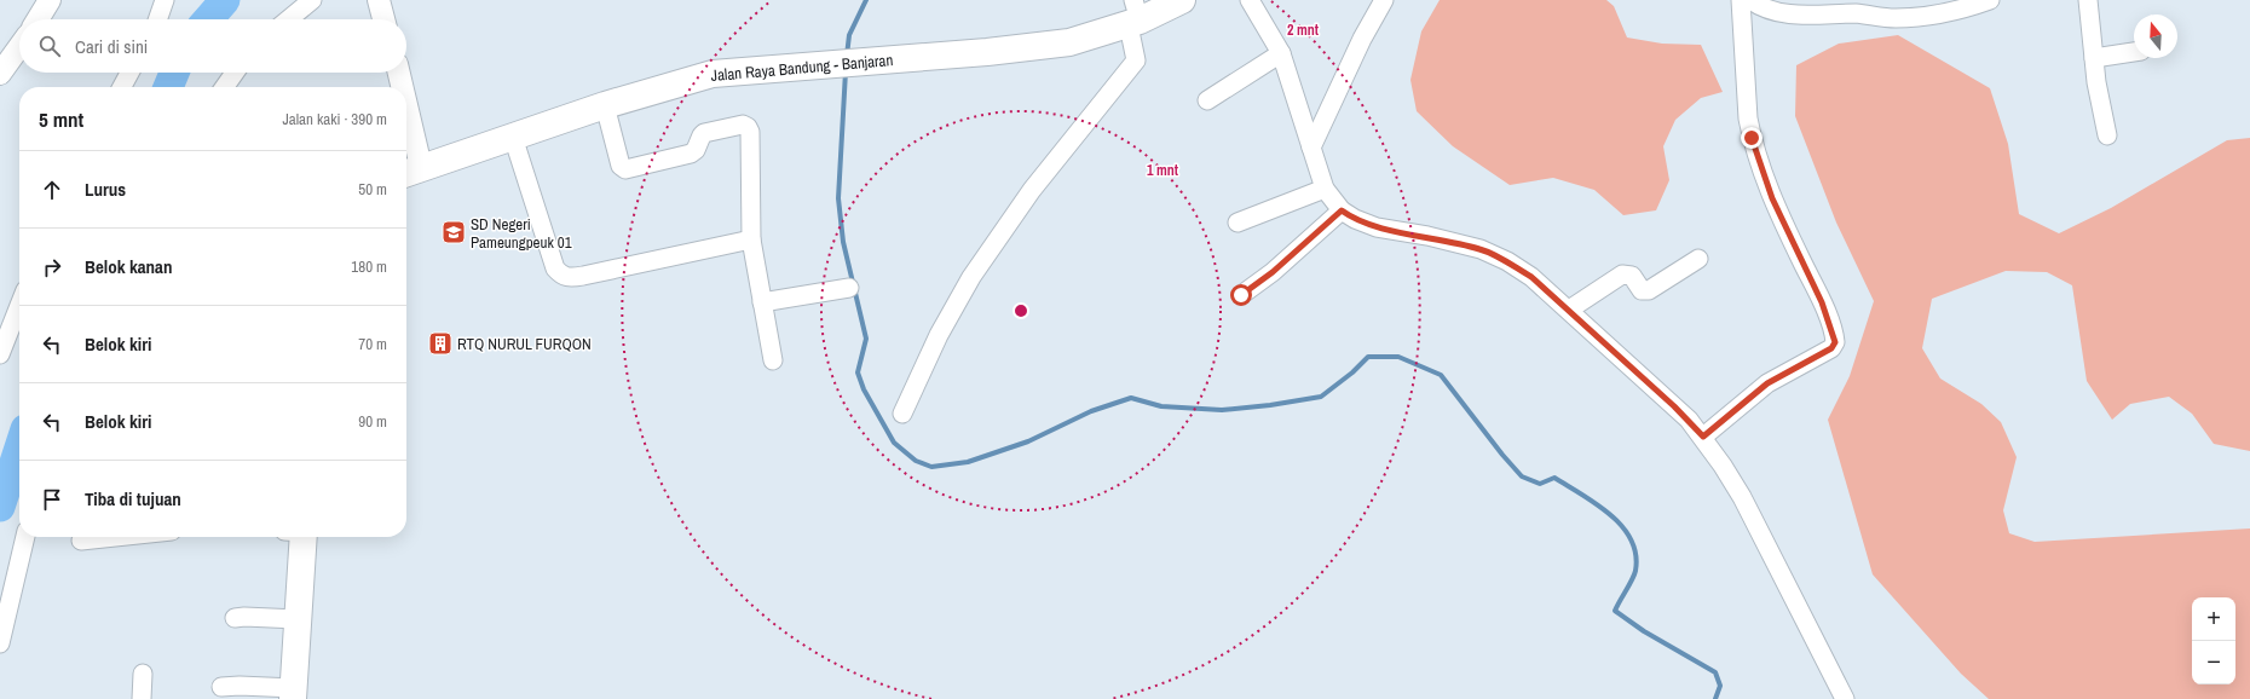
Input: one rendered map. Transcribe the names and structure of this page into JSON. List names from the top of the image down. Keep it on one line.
{"streets":{"main road":["Jalan Raya Bandung - Banjaran"]},"places":{"school or university":["SD Negeri Pameungpeuk 01"],"building":["RTQ NURUL FURQON"]},"north":"top","page":{"search":"Cari di sini","heading":["5 mnt","Jalan kaki · 390 m"],"list":[["Lurus","50 m"],["Belok kanan","180 m"],["Belok kiri","70 m"],["Belok kiri","90 m"],"Tiba di tujuan"],"map_buttons":["+","−"]},"rings":["2 mnt","1 mnt"]}
